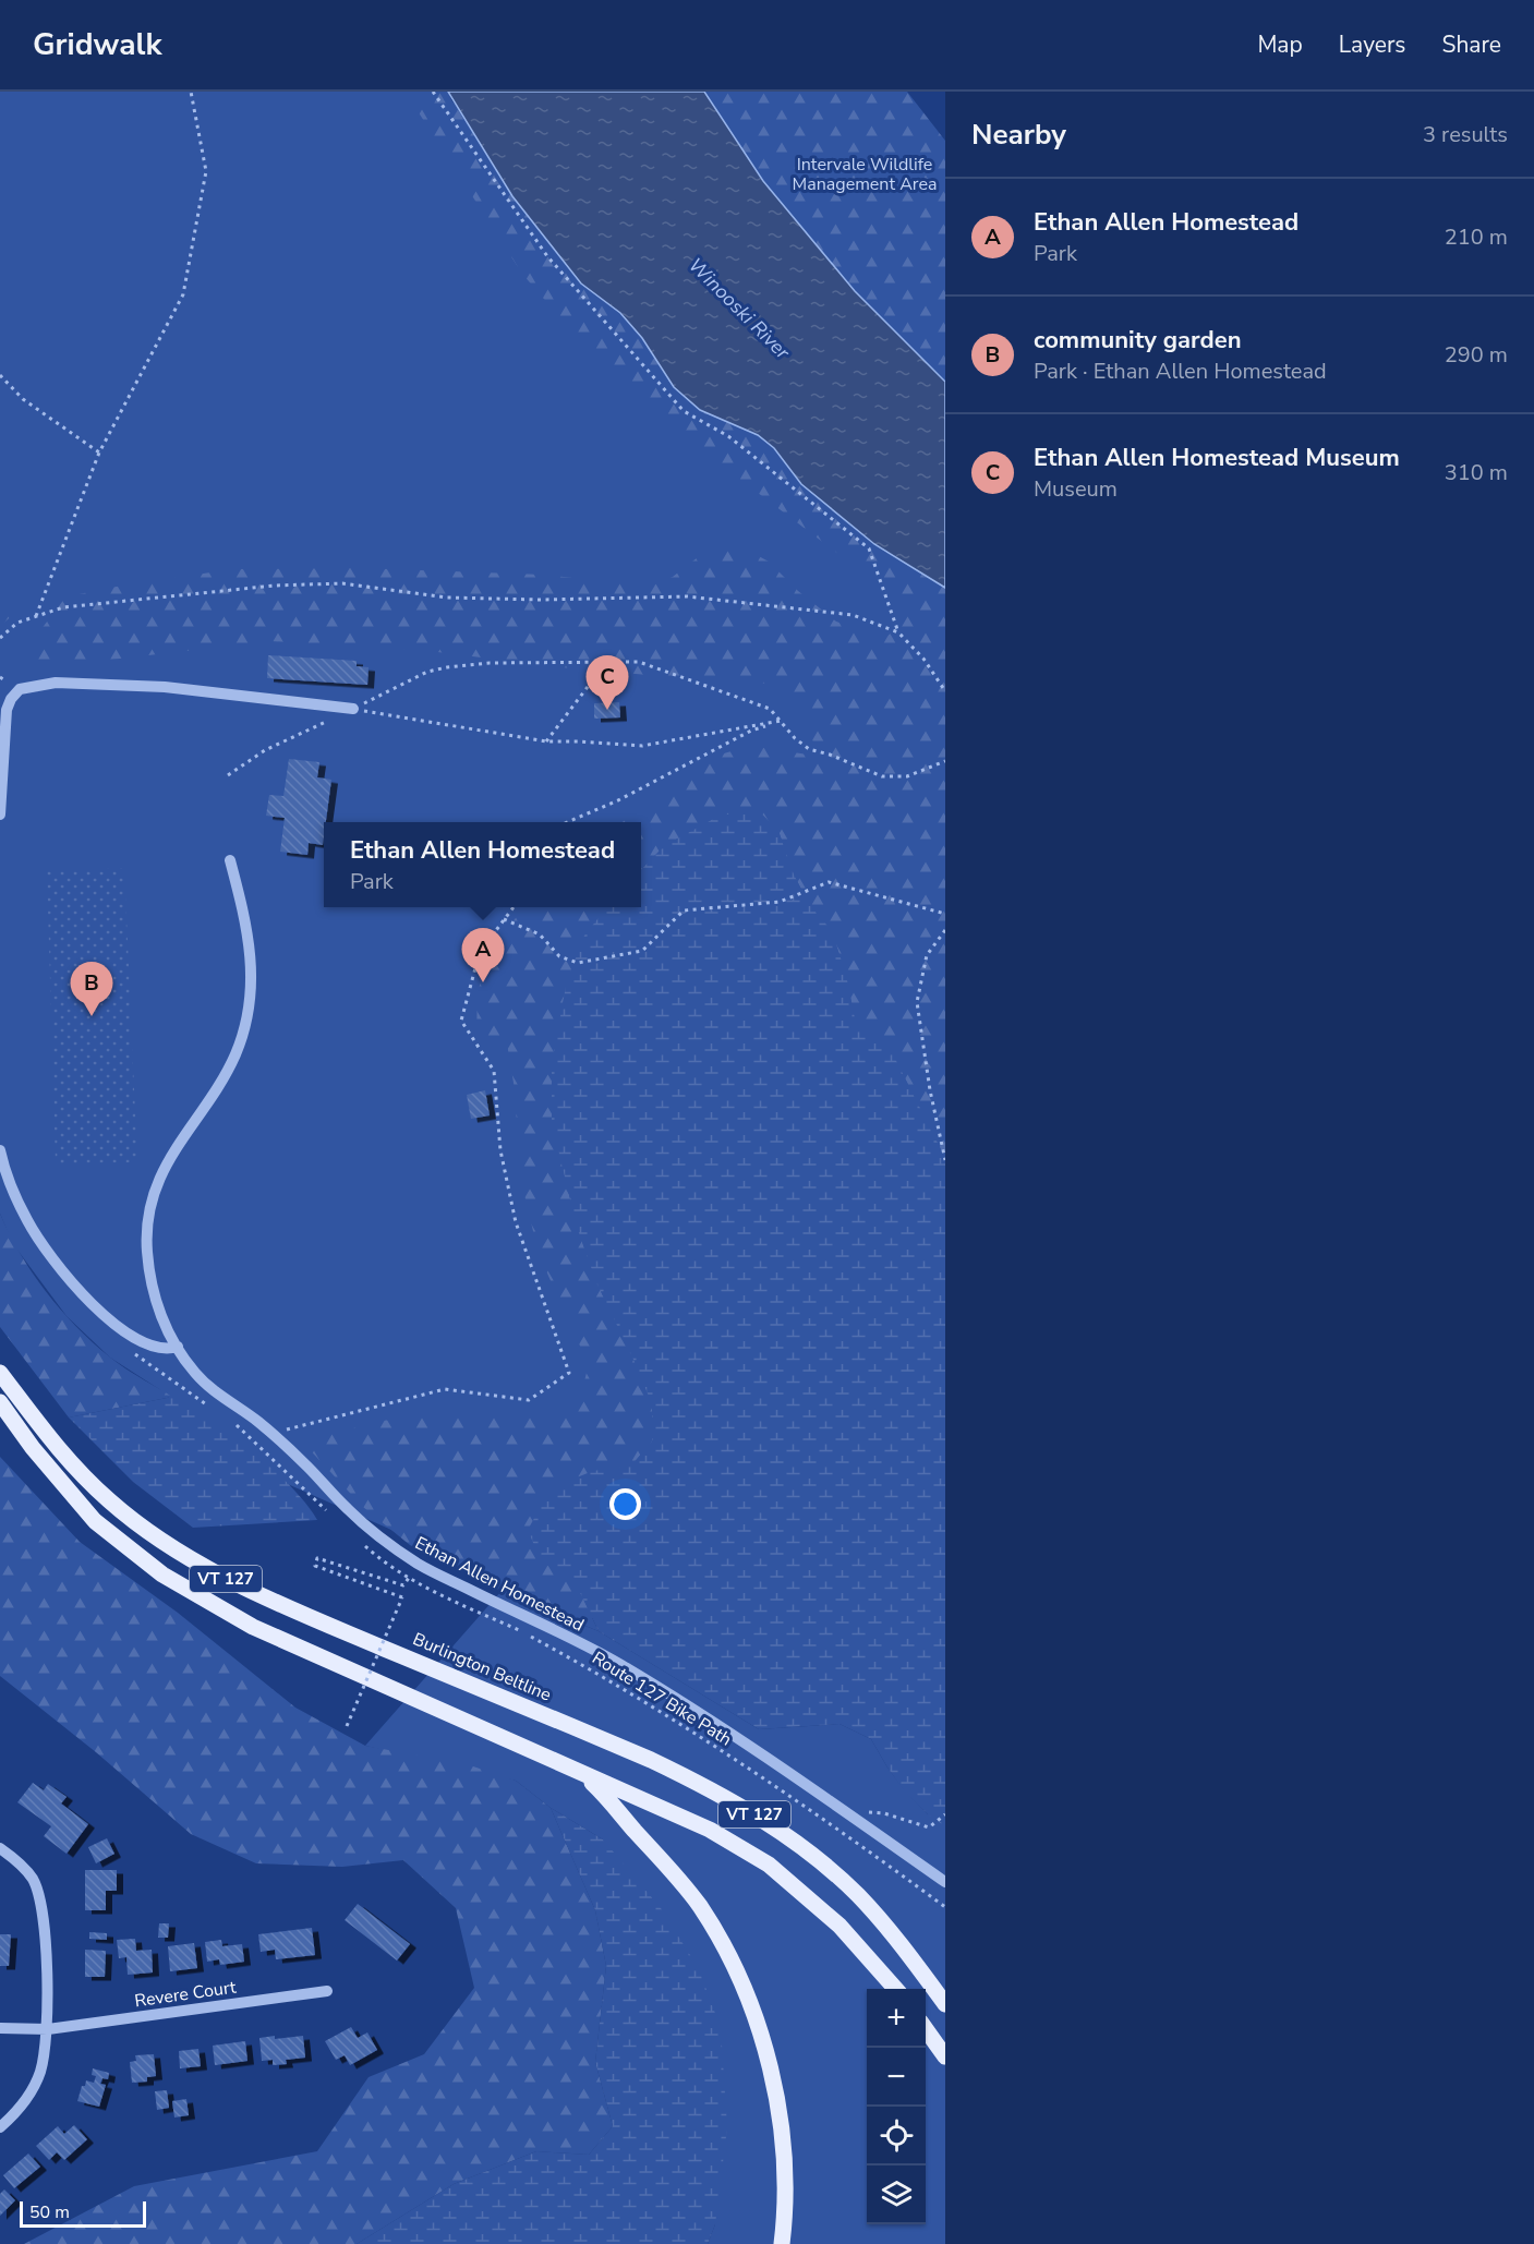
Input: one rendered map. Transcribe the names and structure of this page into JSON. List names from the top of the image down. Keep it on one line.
{"streets":{"main road":["VT 127","Burlington Beltline"],"street":["Ethan Allen Homestead","Revere Court"],"path":["Route 127 Bike Path"]},"water":["Winooski River"],"parks":["Intervale Wildlife Management Area"],"scale_bar":"50 m","page":{"header":"Gridwalk","nav":["Map","Layers","Share"],"heading":["Nearby","3 results"],"list":[{"mark":"A","name":"Ethan Allen Homestead","note":"Park","value":"210 m"},{"mark":"B","name":"community garden","note":"Park · Ethan Allen Homestead","value":"290 m"},{"mark":"C","name":"Ethan Allen Homestead Museum","note":"Museum","value":"310 m"}],"pins":["C","A","B"],"popup":["Ethan Allen Homestead","Park"],"map_buttons":["+","−"],"scale":"50 m"}}
